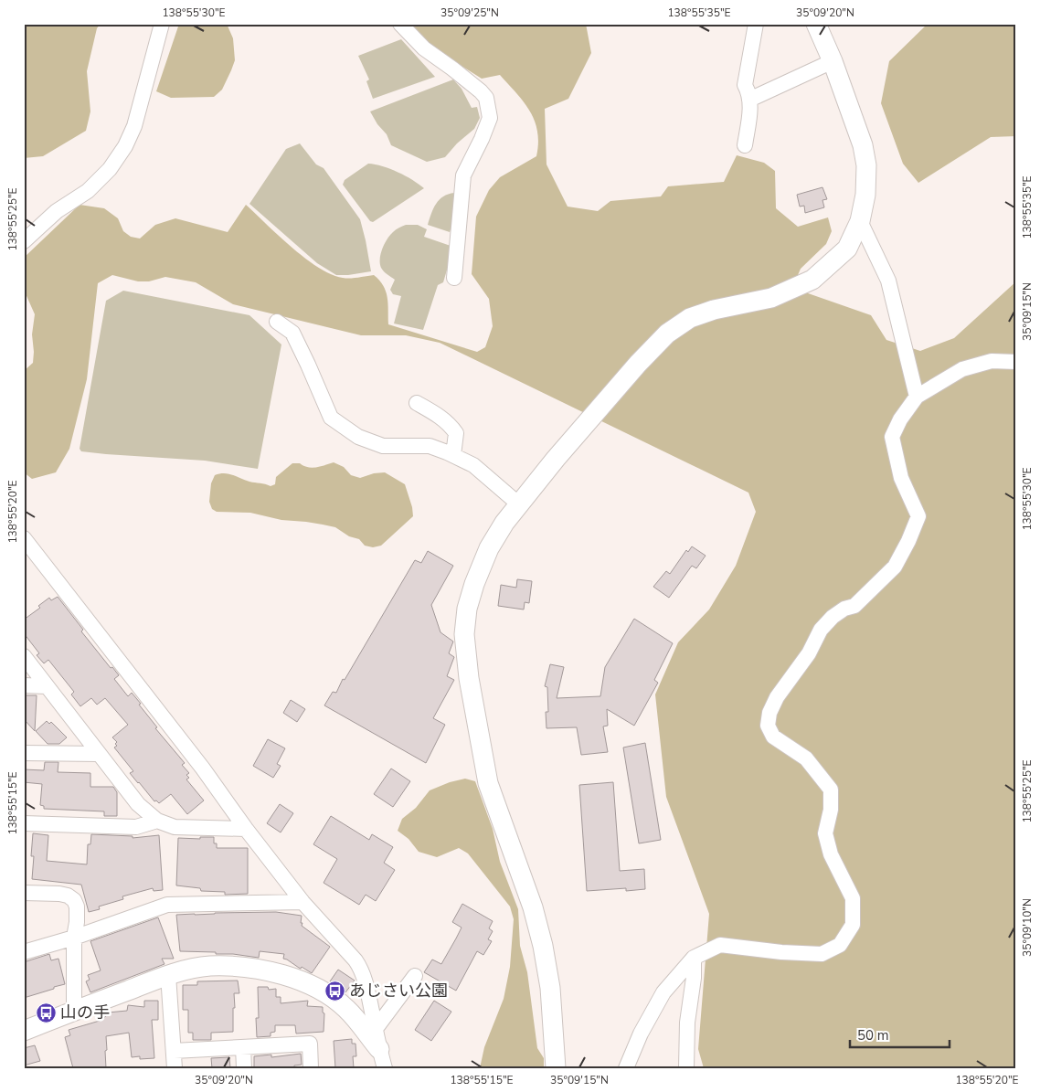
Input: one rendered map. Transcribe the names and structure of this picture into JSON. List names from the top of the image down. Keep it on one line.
{"places":{"bus stop":["あじさい公園","山の手"]},"scale_bar":"50 m","coordinates":["138°55'30\"E","35°09'25\"N","138°55'35\"E","35°09'20\"N","138°55'25\"E","35°09'15\"N","138°55'20\"E","138°55'15\"E","35°09'10\"N"]}
